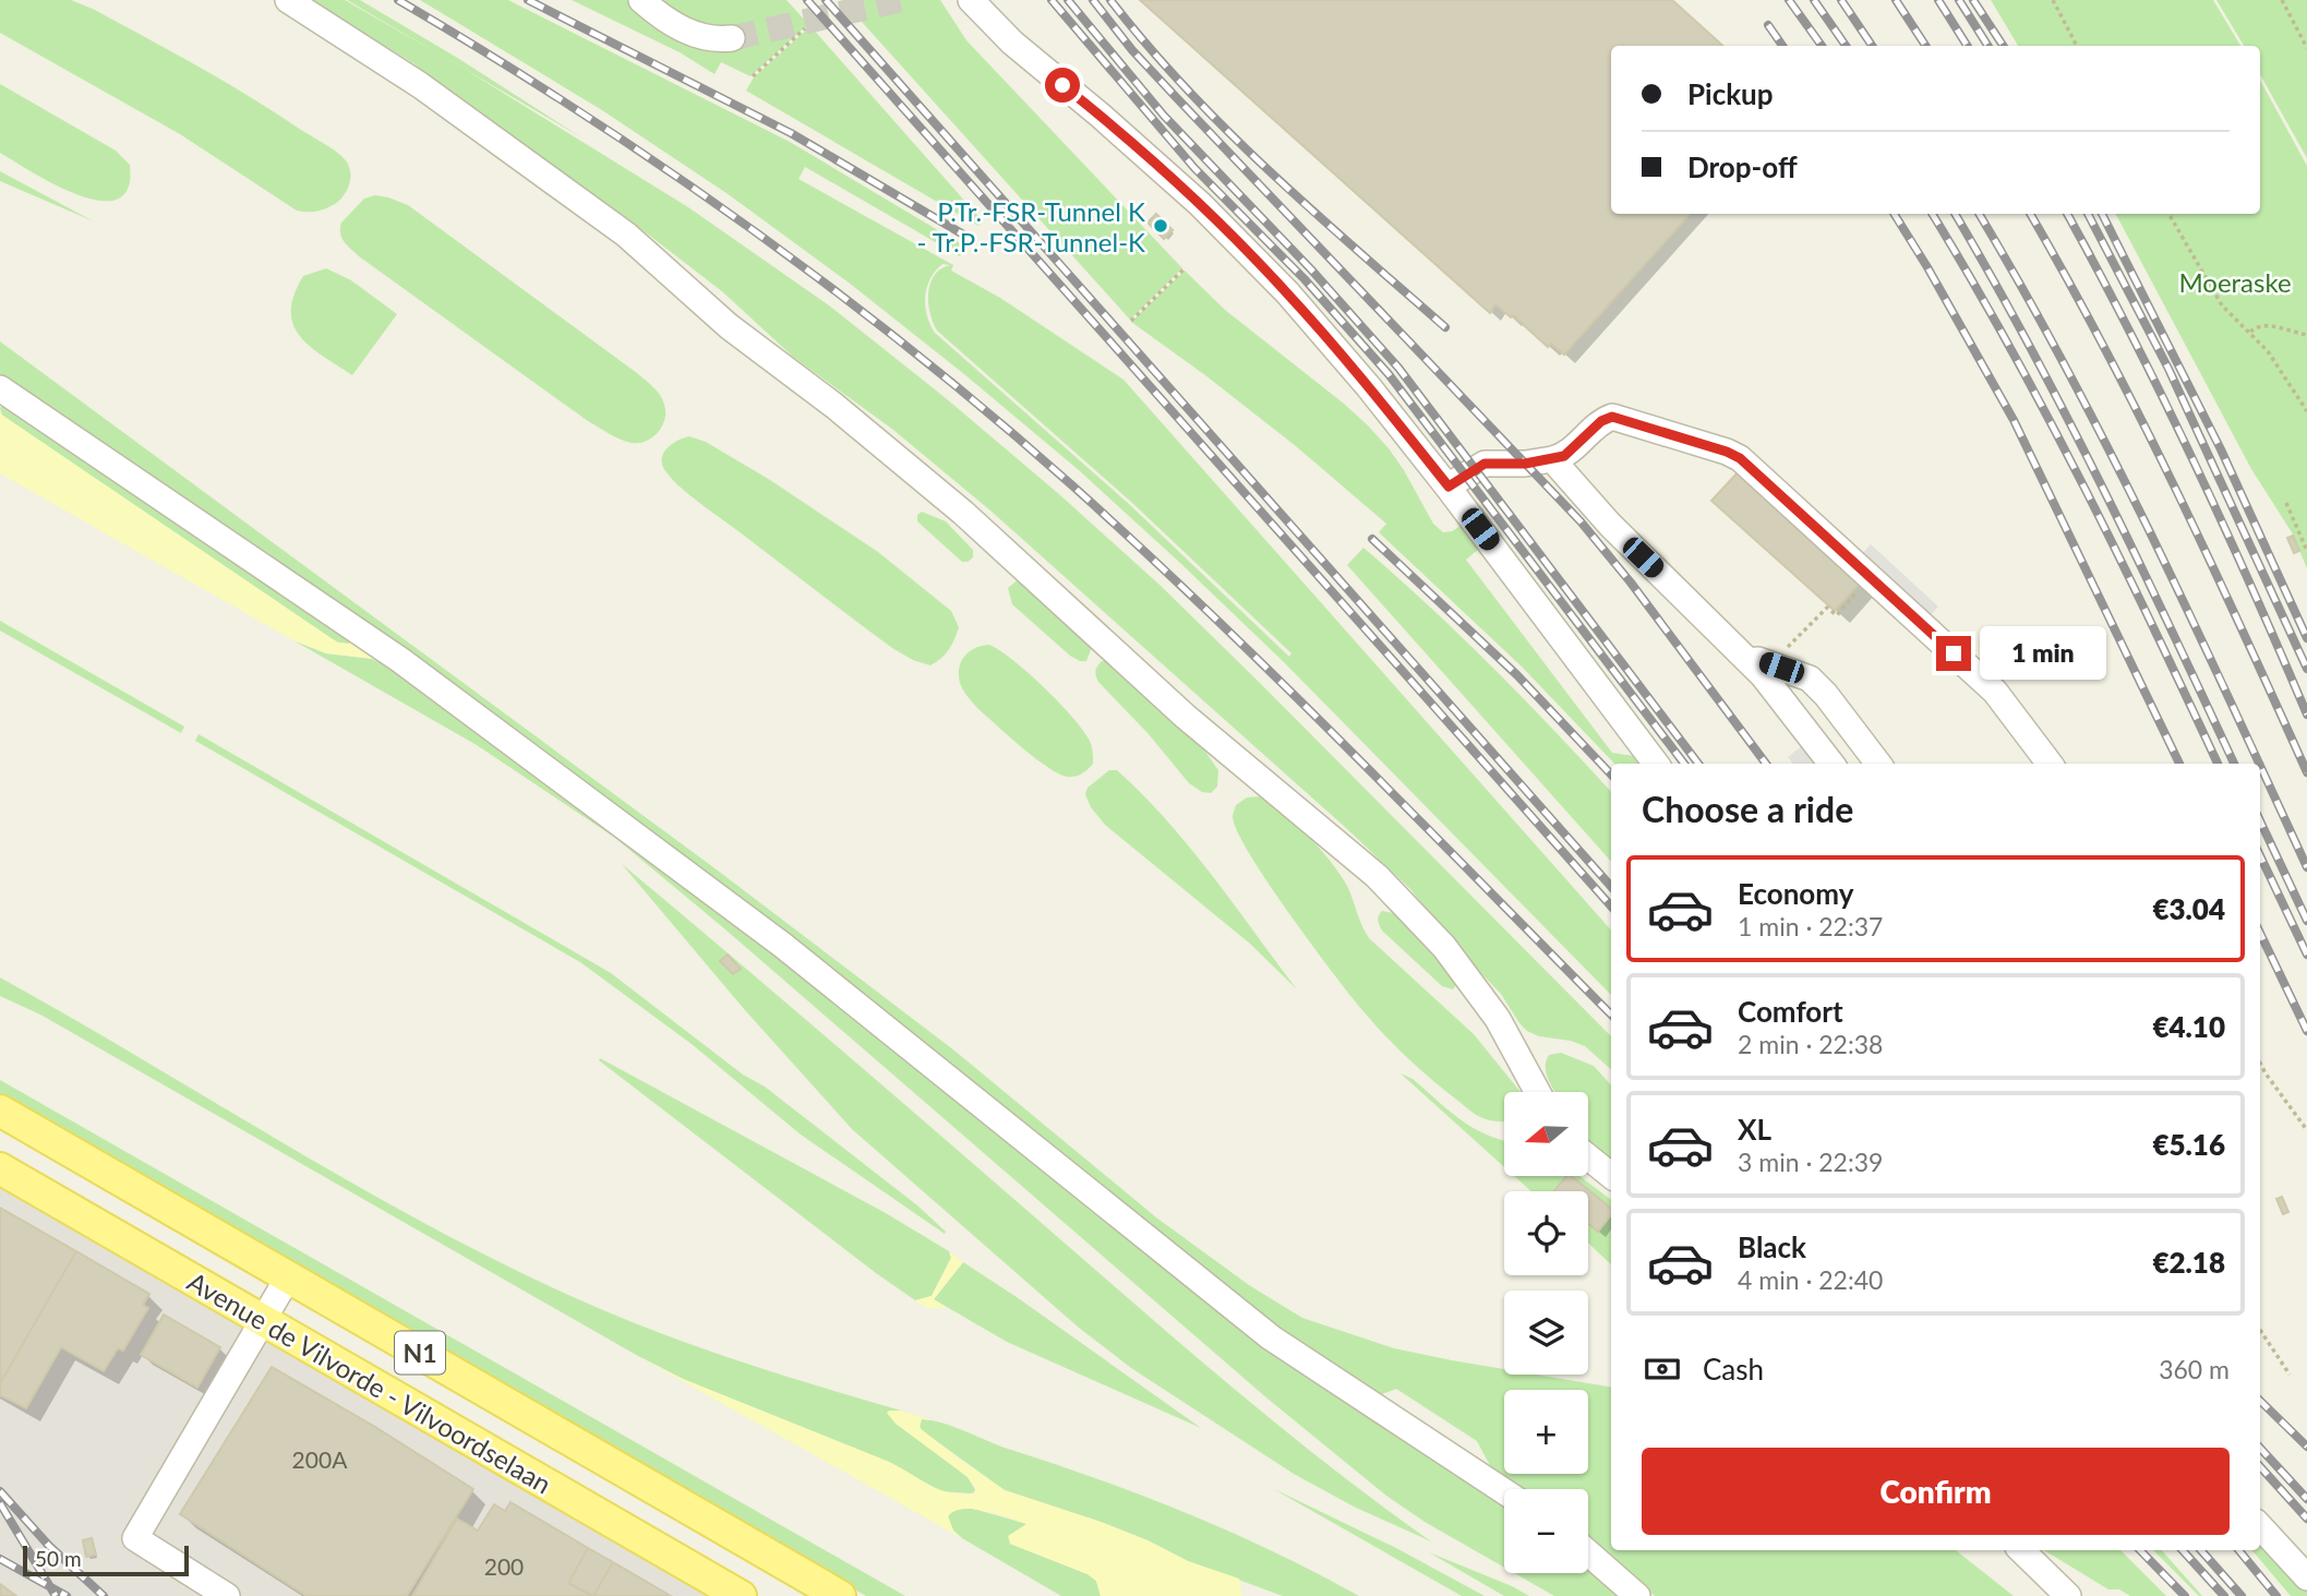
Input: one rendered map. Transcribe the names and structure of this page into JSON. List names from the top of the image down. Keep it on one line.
{"streets":{"main road":["N1","Avenue de Vilvorde - Vilvoordselaan"]},"parks":["Moeraske"],"places":["P.Tr.-FSR-Tunnel K - Tr.P.-FSR-Tunnel-K"],"house_numbers":["200A","200"],"scale_bar":"50 m","north":"left","page":{"banner":["Pickup","Drop-off"],"bubble":"1 min","heading":"Choose a ride","list":[{"name":"Economy","note":"1 min · 22:37","value":"€3.04"},{"name":"Comfort","note":"2 min · 22:38","value":"€4.10"},{"name":"XL","note":"3 min · 22:39","value":"€5.16"},{"name":"Black","note":"4 min · 22:40","value":"€2.18"}],"map_buttons":["+","−"],"pay":["Cash","360 m"],"buttons":"Confirm","scale":"50 m"}}
